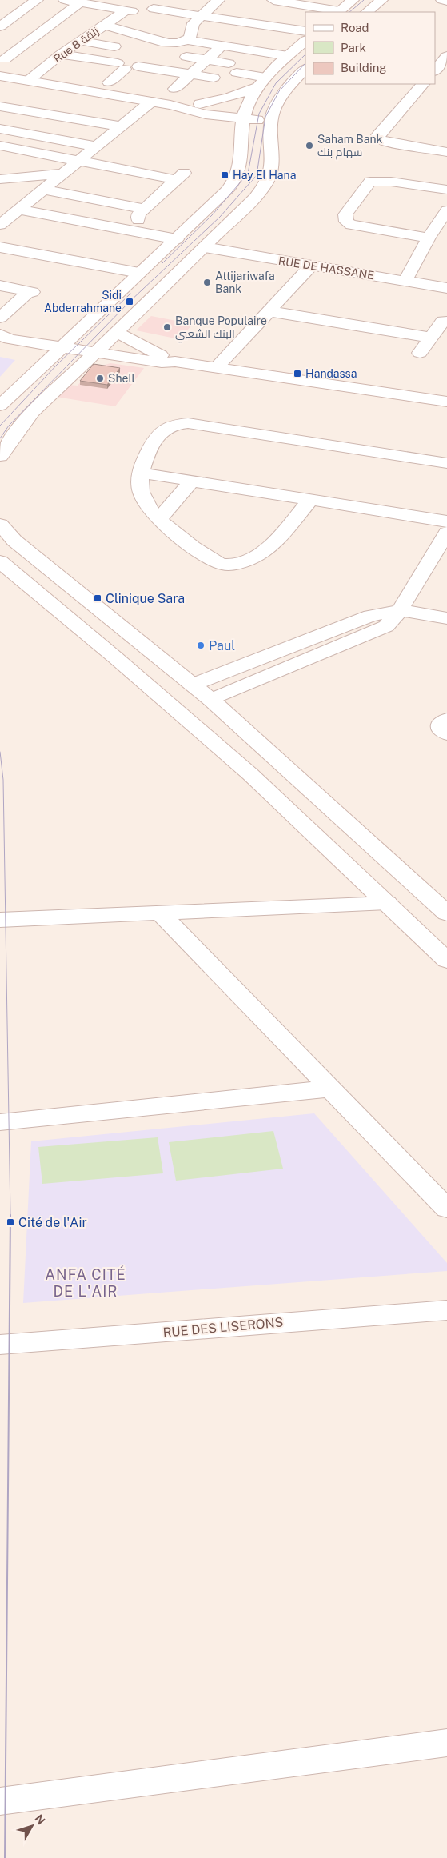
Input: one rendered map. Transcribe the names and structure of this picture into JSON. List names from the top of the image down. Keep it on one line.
{"streets":{"street":["Rue 8 زنقة","RUE DE HASSANE","RUE DES LISERONS"]},"districts":["ANFA CITÉ DE L'AIR"],"places":{"other":["Saham Bank سهام بنك","Attijariwafa Bank","Banque Populaire البنك الشعبي","Shell","Paul"],"transit":["Hay El Hana","Sidi Abderrahmane","Handassa","Clinique Sara","Cité de l'Air"]},"legend":["Road","Park","Building"],"north":"top right"}
